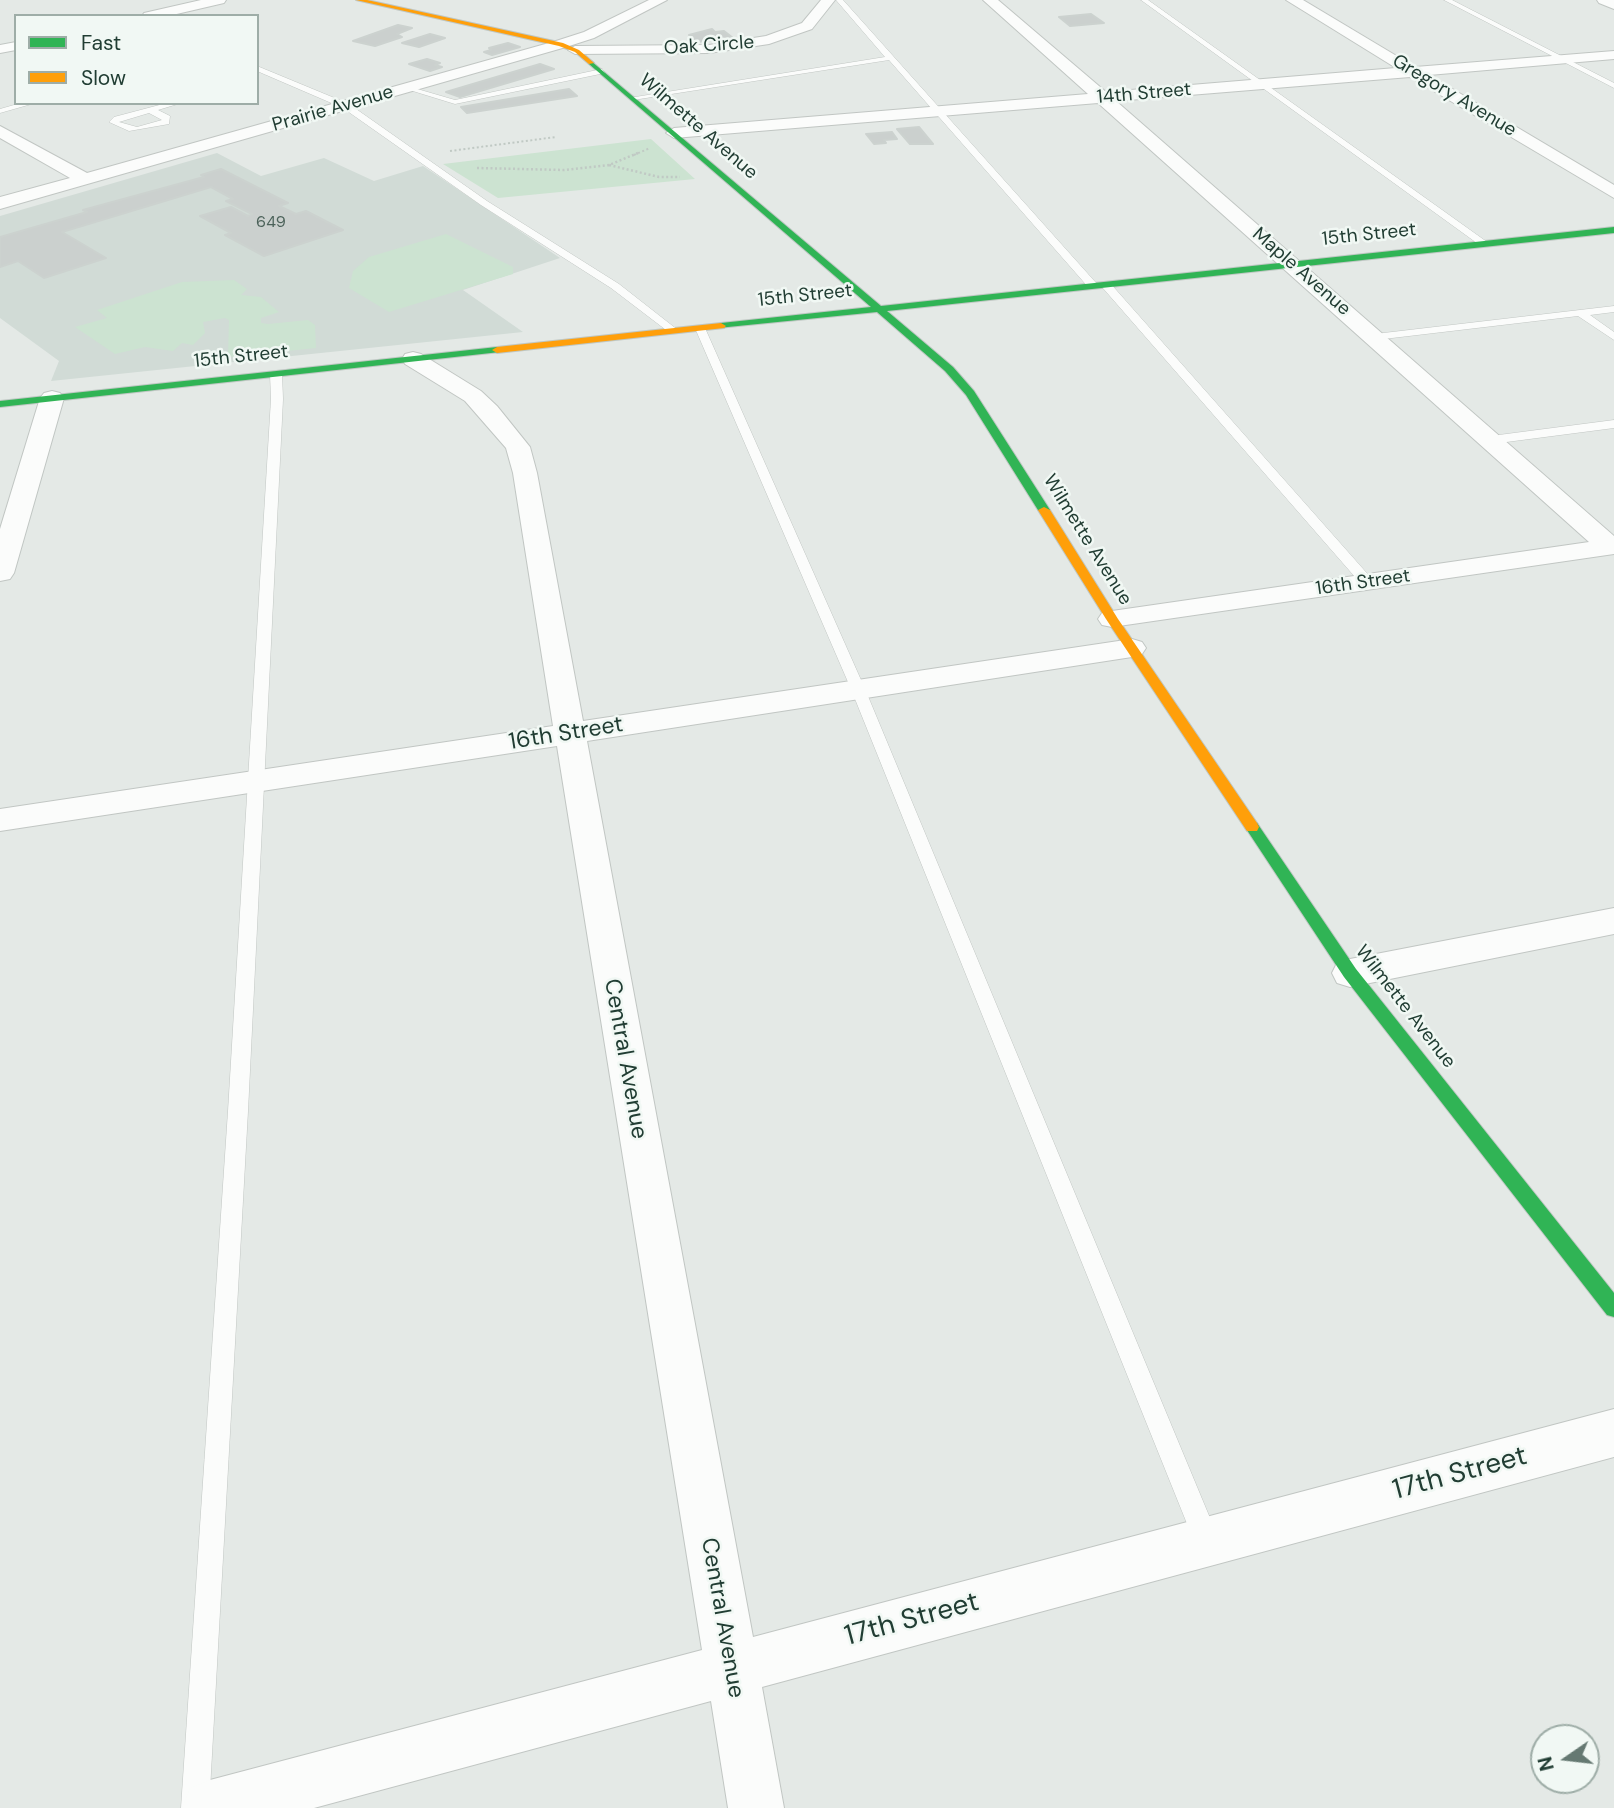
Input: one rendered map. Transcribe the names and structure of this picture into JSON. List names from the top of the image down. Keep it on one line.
{"streets":{"street":["Oak Circle","14th Street","Gregory Avenue","Prairie Avenue","Wilmette Avenue","15th Street","Maple Avenue","16th Street","Central Avenue","17th Street"]},"crossings":[["Oak Circle","Prairie Avenue"],["Oak Circle","Wilmette Avenue"],["14th Street","Gregory Avenue"],["14th Street","Wilmette Avenue"],["14th Street","Maple Avenue"],["Prairie Avenue","Wilmette Avenue"],["Wilmette Avenue","15th Street"],["Wilmette Avenue","16th Street"],["15th Street","Maple Avenue"],["15th Street","Central Avenue"],["Maple Avenue","16th Street"],["16th Street","Central Avenue"],["Central Avenue","17th Street"]],"house_numbers":["649"],"legend":["Fast","Slow"],"north":"left"}
